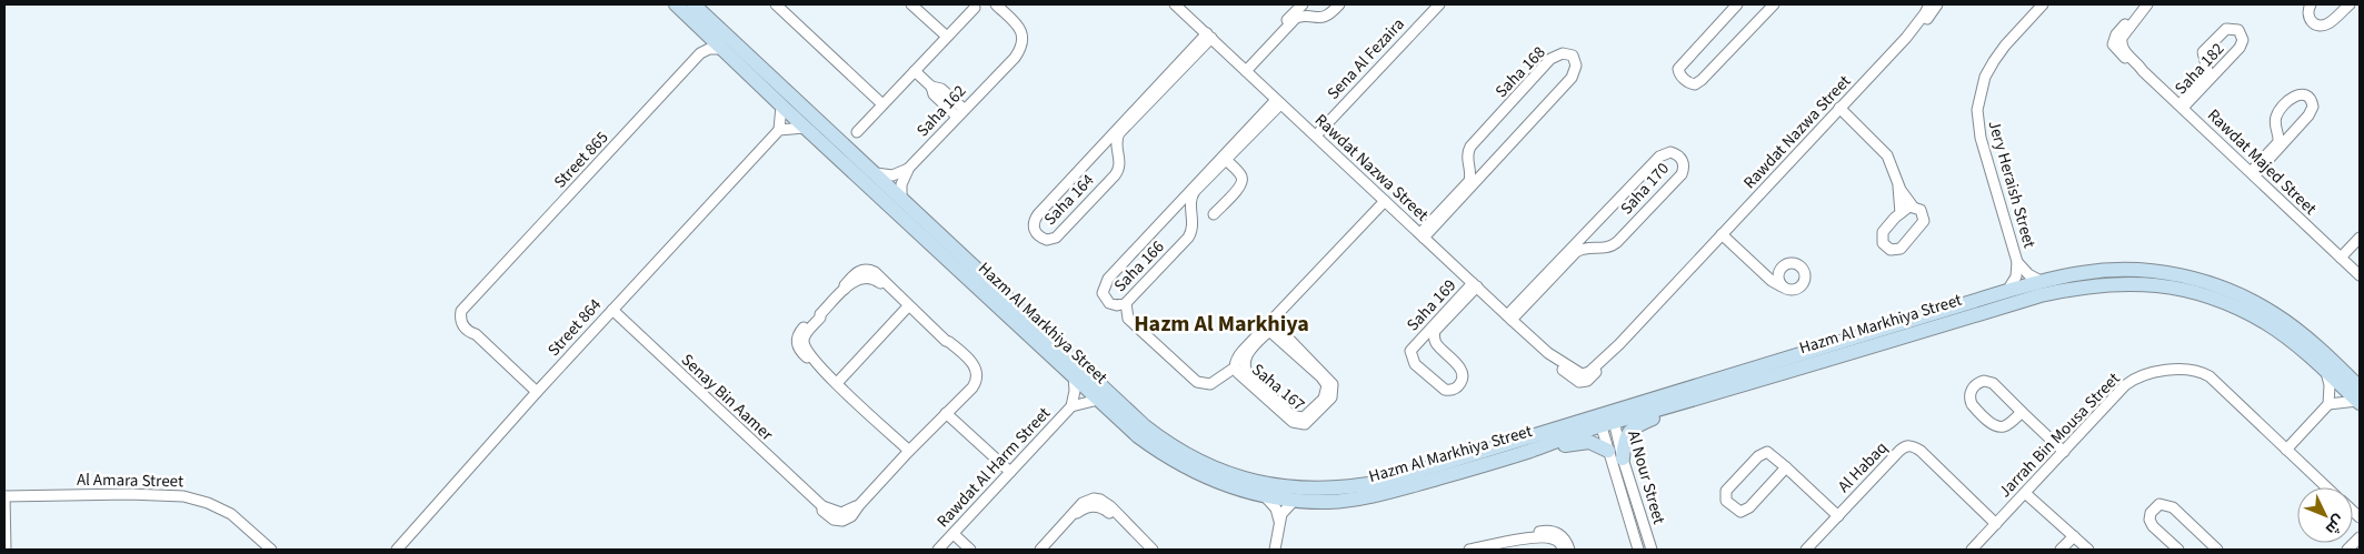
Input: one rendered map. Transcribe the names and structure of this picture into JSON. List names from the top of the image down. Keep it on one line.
{"streets":{"street":["Sena Al Fezaira","Saha 182","Saha 168","Saha 162","Rawdat Nazwa Street","Street 865","Rawdat Majed Street","Jery Heraish Street","Saha 170","Saha 164","Saha 166","Saha 169","Hazm Al Markhiya Street","Street 864","Saha 167","Senay Bin Aamer","Jarrah Bin Mousa Street","Rawdat Al Harm Street","Al Habaq","Al Nour Street","Al Amara Street"]},"crossings":[["Sena Al Fezaira","Rawdat Nazwa Street"],["Saha 182","Rawdat Majed Street"],["Saha 168","Rawdat Nazwa Street"],["Saha 162","Hazm Al Markhiya Street"],["Rawdat Nazwa Street","Saha 170"],["Rawdat Nazwa Street","Saha 164"],["Rawdat Nazwa Street","Saha 166"],["Rawdat Nazwa Street","Saha 169"],["Rawdat Nazwa Street","Saha 167"],["Street 865","Street 864"],["Jery Heraish Street","Hazm Al Markhiya Street"],["Saha 166","Saha 167"],["Hazm Al Markhiya Street","Rawdat Al Harm Street"],["Hazm Al Markhiya Street","Al Nour Street"],["Street 864","Senay Bin Aamer"],["Jarrah Bin Mousa Street","Al Habaq"]],"districts":["Hazm Al Markhiya"],"north":"bottom right"}
